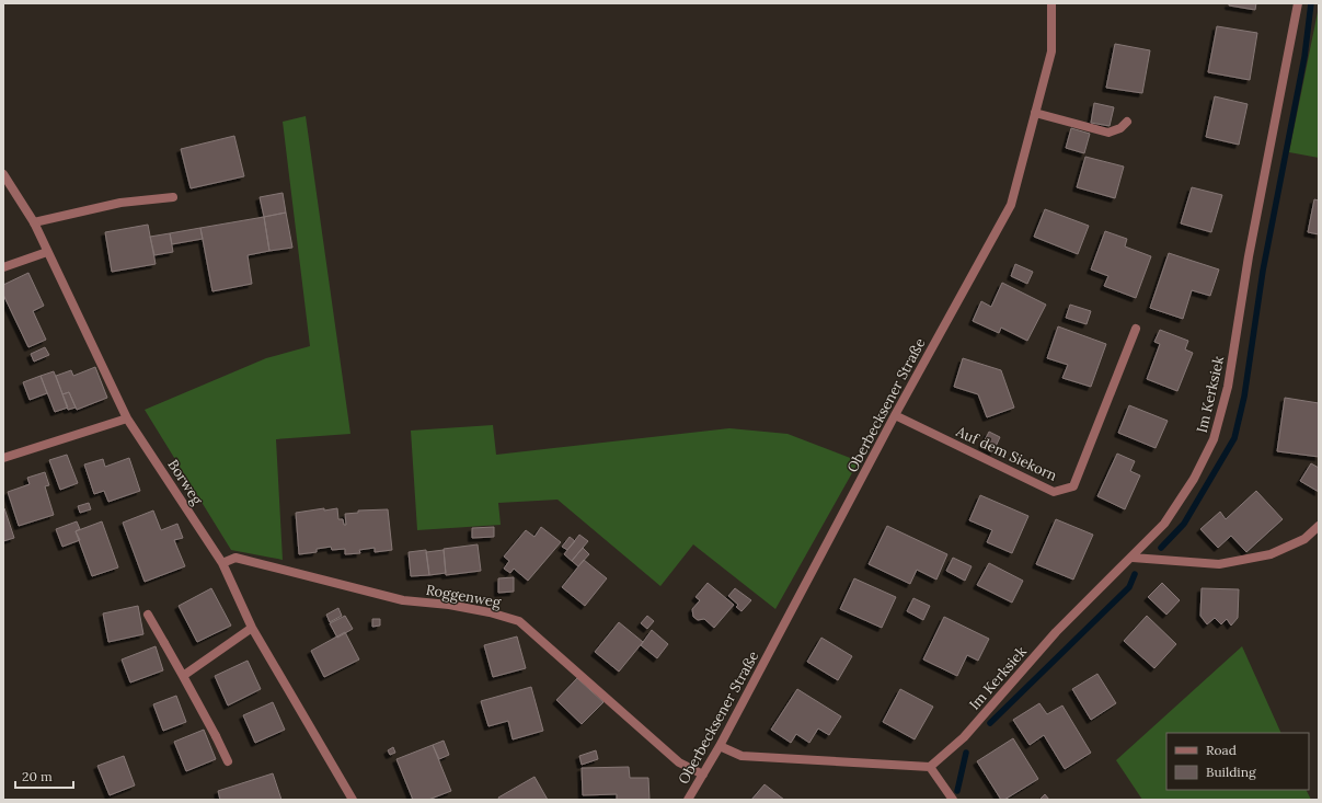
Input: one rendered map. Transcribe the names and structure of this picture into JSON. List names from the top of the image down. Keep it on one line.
{"streets":{"street":["Im Kerksiek","Oberbecksener Straße","Auf dem Siekorn","Borweg","Roggenweg"]},"crossings":[["Oberbecksener Straße","Auf dem Siekorn"],["Oberbecksener Straße","Roggenweg"],["Borweg","Roggenweg"]],"legend":["Road","Building"],"scale_bar":"20 m"}
